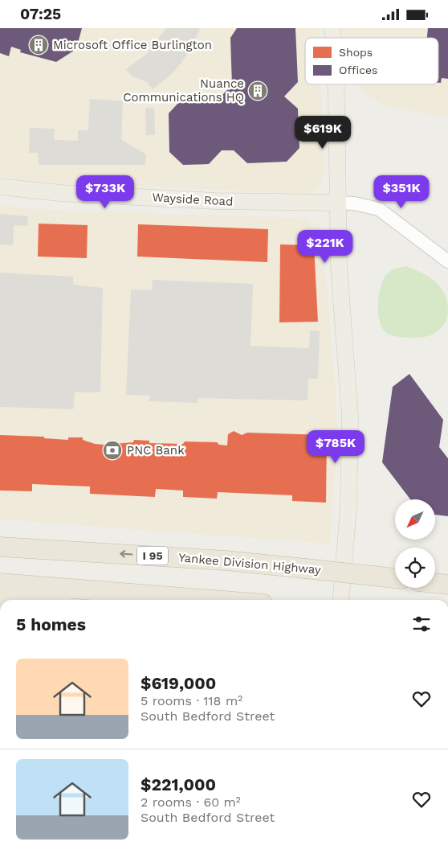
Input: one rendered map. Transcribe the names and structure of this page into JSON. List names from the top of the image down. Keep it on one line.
{"streets":{"highway":["I 95","Yankee Division Highway"],"main road":["Wayside Road"]},"places":{"building":["Microsoft Office Burlington","Nuance Communications HQ"],"bank":["PNC Bank"]},"legend":["Shops","Offices"],"north":"bottom left","page":{"status":"07:25","price":["$619K","$733K","$351K","$221K","$785K"],"heading":"5 homes","list":[{"name":"$619,000","note":"5 rooms · 118 m² · South Bedford Street"},{"name":"$221,000","note":"2 rooms · 60 m² · South Bedford Street"}]}}
